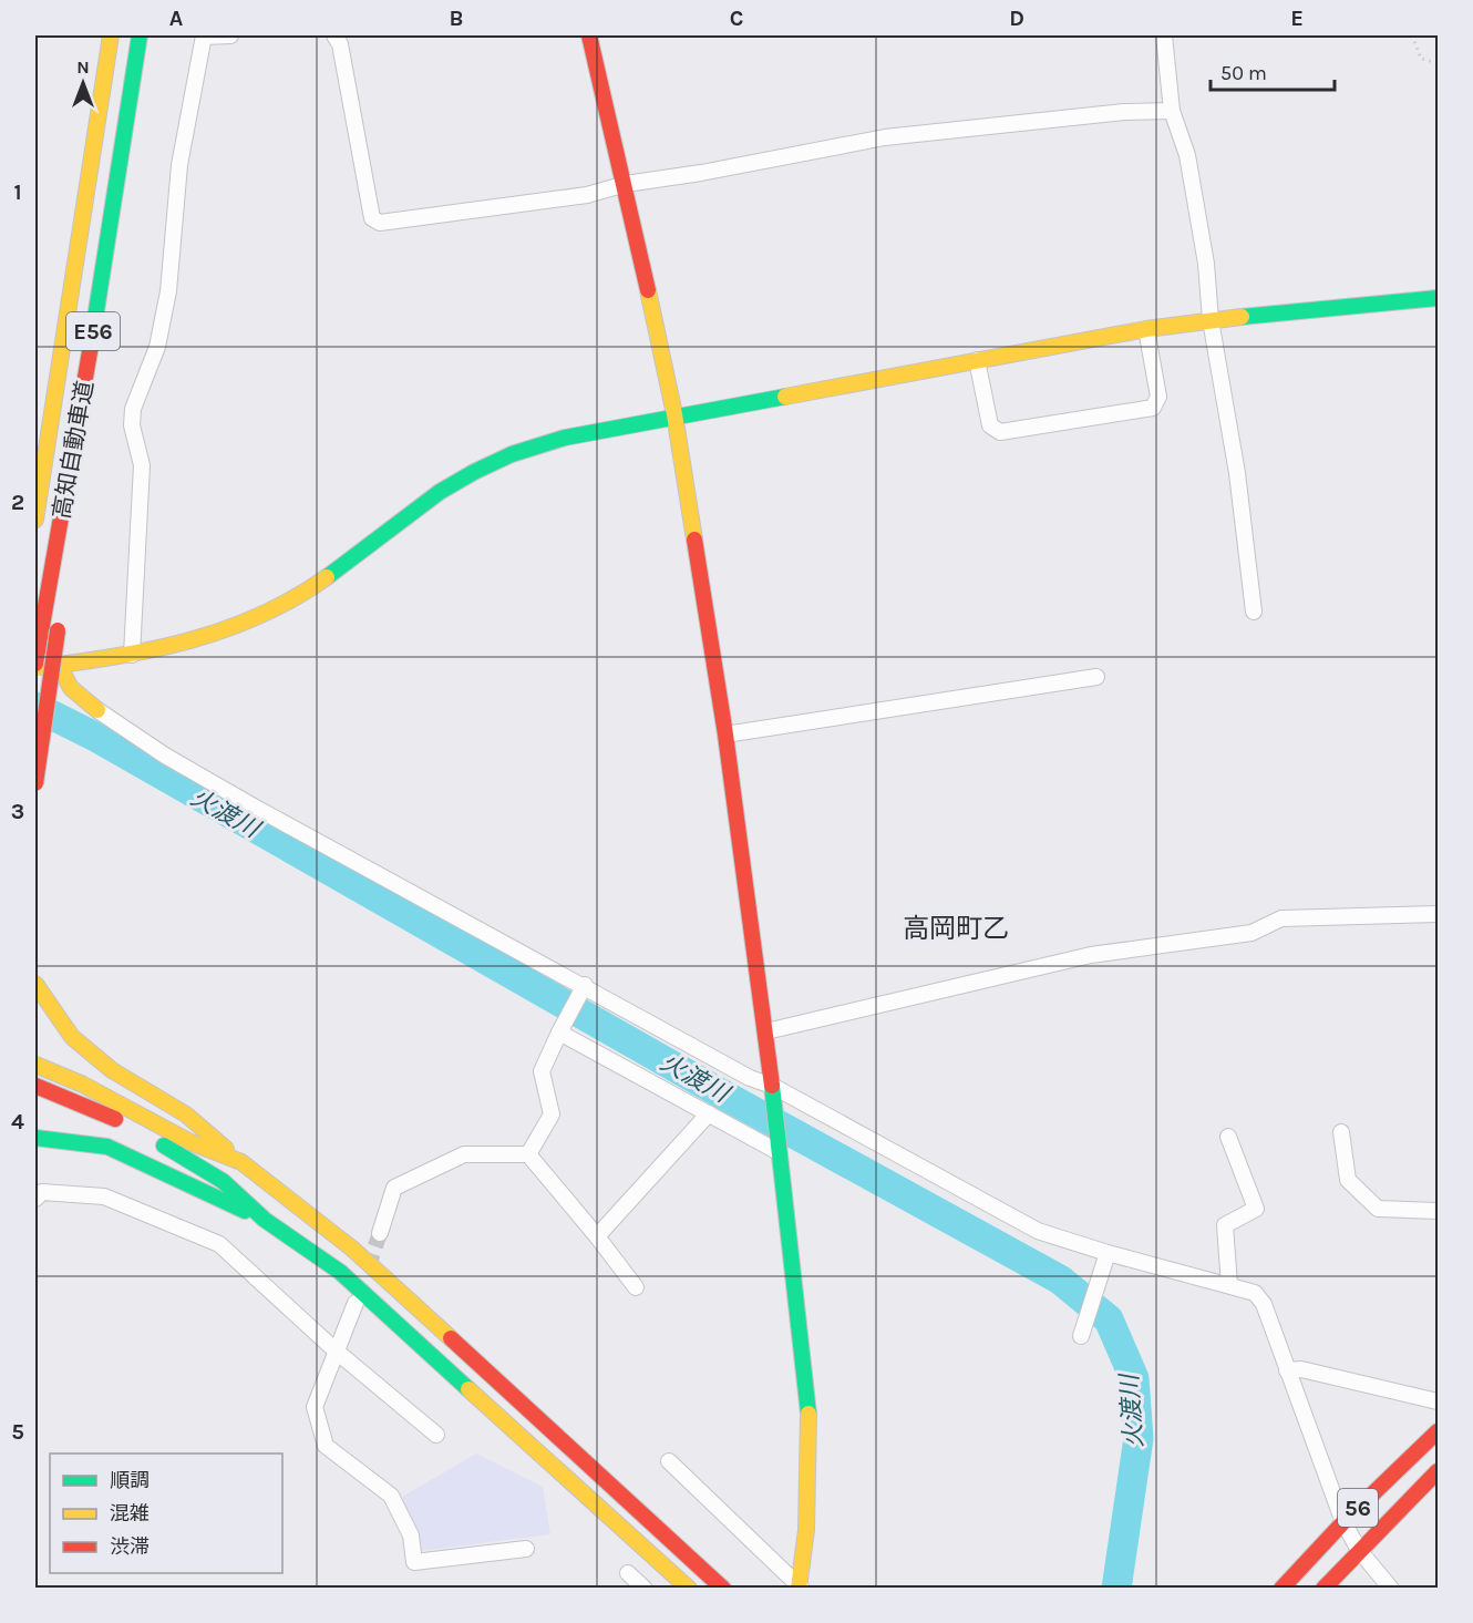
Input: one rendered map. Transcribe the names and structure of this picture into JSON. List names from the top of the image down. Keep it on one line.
{"streets":{"main road":["E56","高知自動車道","56"]},"districts":["高岡町乙"],"water":["火渡川"],"legend":["順調","混雑","渋滞"],"scale_bar":"50 m","north":"top","grid":{"columns":["A","B","C","D","E"],"rows":["1","2","3","4","5"]}}
